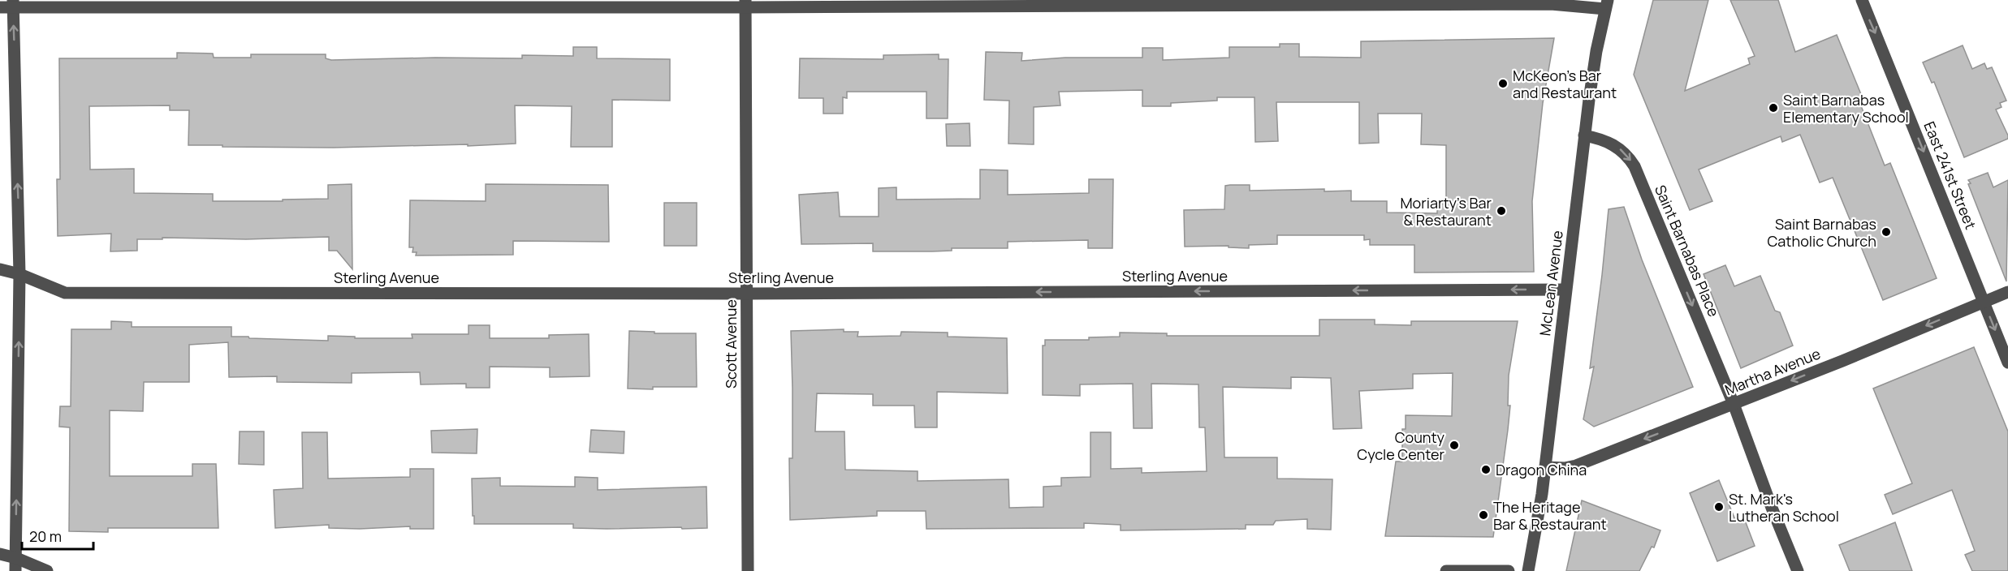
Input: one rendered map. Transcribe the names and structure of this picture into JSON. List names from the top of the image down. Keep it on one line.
{"streets":{"street":["East 241st Street","Saint Barnabas Place","Sterling Avenue","McLean Avenue","Scott Avenue","Martha Avenue"]},"crossings":[["East 241st Street","Martha Avenue"],["Saint Barnabas Place","McLean Avenue"],["Saint Barnabas Place","Martha Avenue"],["Sterling Avenue","McLean Avenue"],["Sterling Avenue","Scott Avenue"],["McLean Avenue","Martha Avenue"]],"one_way":["East 241st Street","Saint Barnabas Place","Sterling Avenue","Martha Avenue"],"places":["McKeon's Bar and Restaurant","Saint Barnabas Elementary School","Moriarty's Bar & Restaurant","Saint Barnabas Catholic Church","County Cycle Center","Dragon China","St. Mark's Lutheran School","The Heritage Bar & Restaurant"],"scale_bar":"20 m"}
